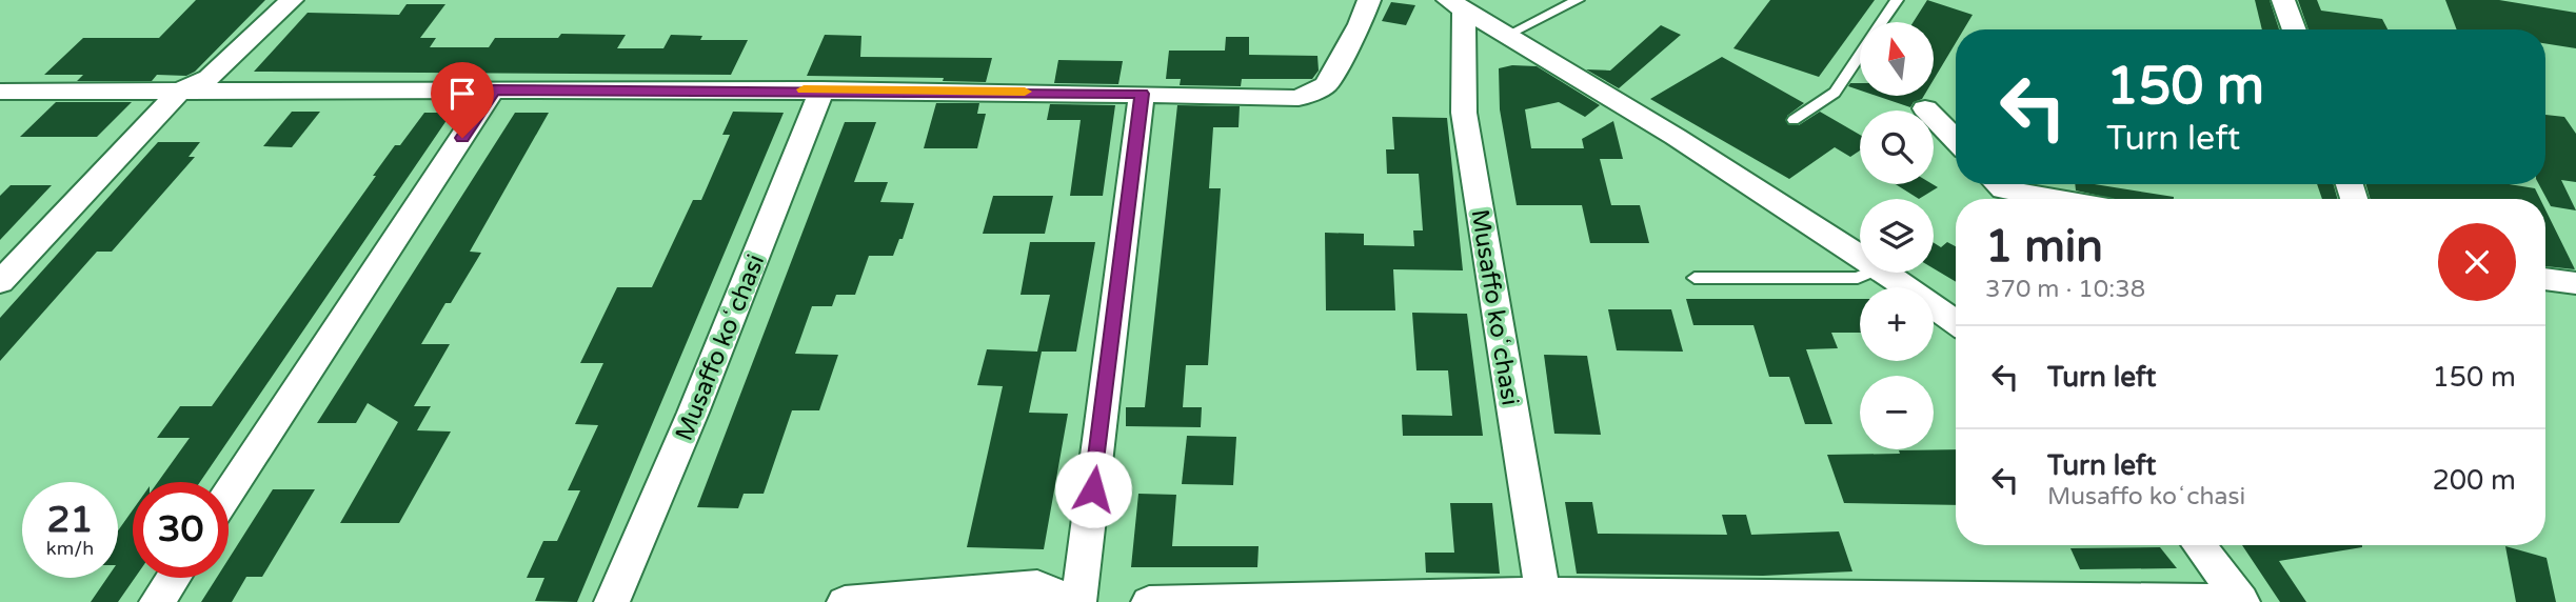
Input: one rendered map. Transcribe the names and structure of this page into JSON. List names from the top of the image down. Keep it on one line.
{"streets":{"street":["Musaffo koʻchasi"]},"north":"top","page":{"map_buttons":["+","−"],"turn":["150 m","Turn left"],"heading":["1 min","370 m · 10:38"],"list":[{"name":"Turn left","value":"150 m"},{"name":"Turn left","note":"Musaffo koʻchasi","value":"200 m"}],"speed":"21 km/h","limit":"30"}}
